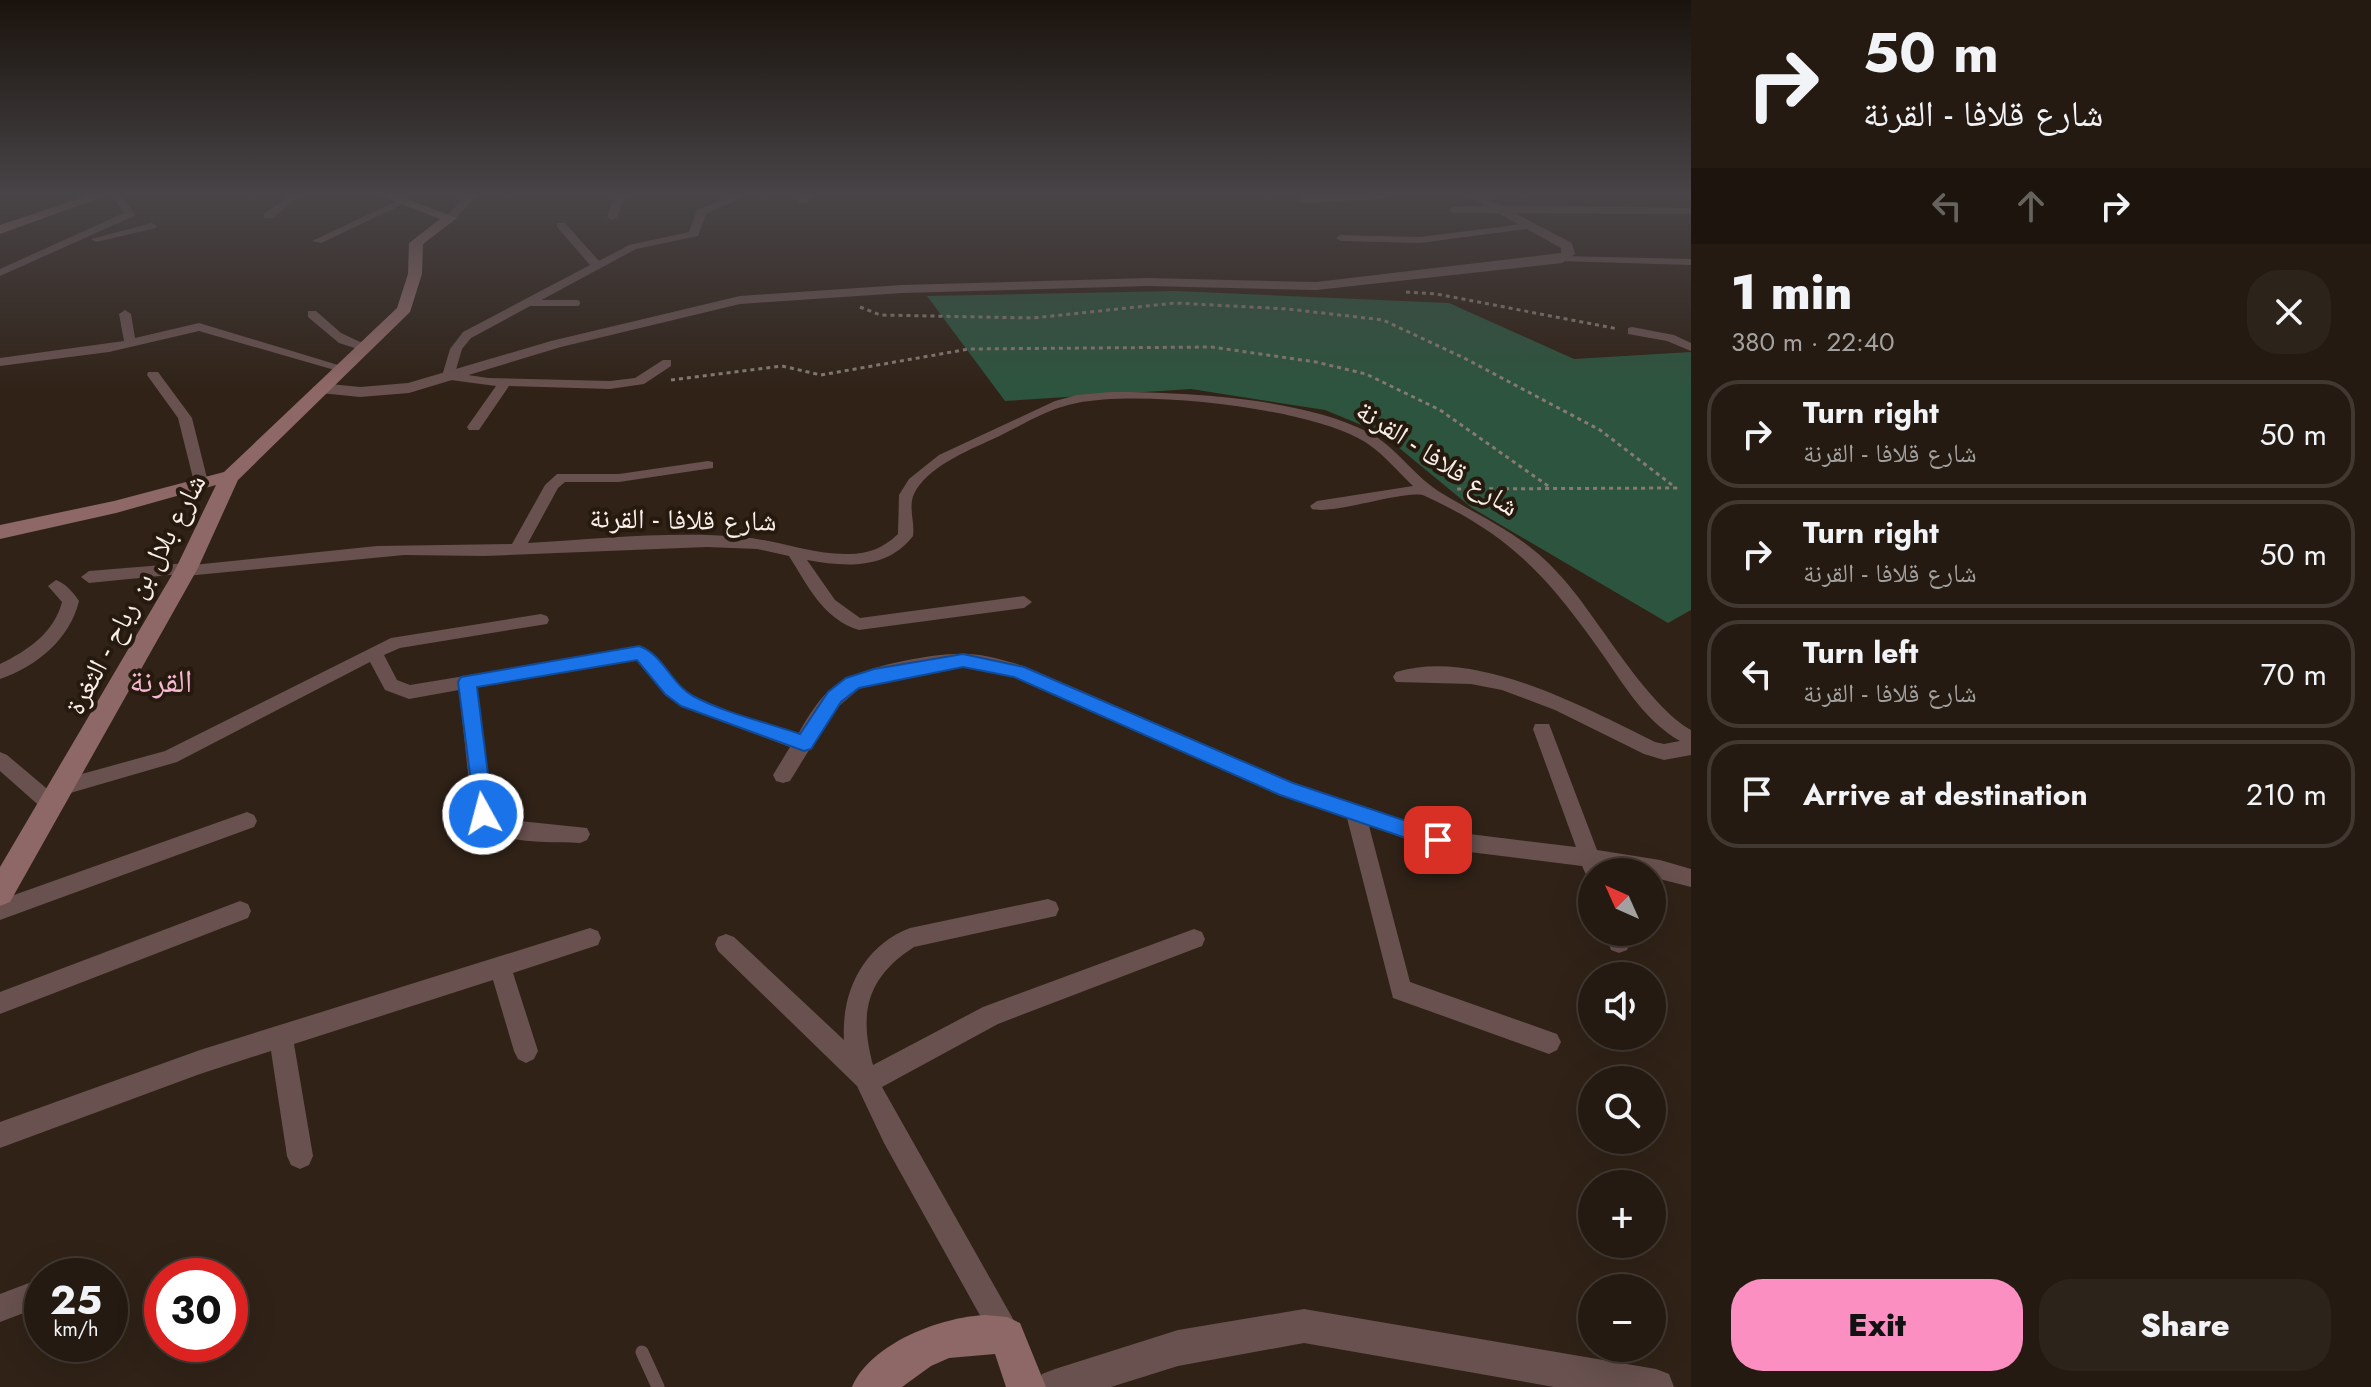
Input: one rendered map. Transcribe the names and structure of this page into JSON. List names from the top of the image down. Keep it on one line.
{"streets":{"main road":["شارع بلال بن رباح - الثغرة"],"street":["شارع قلافا - القرنة"]},"crossings":[["شارع قلافا - القرنة","شارع بلال بن رباح - الثغرة"]],"districts":["القرنة"],"north":"top left","page":{"turn":["50 m","شارع قلافا - القرنة"],"heading":["1 min","380 m · 22:40"],"list":[{"name":"Turn right","note":"شارع قلافا - القرنة","value":"50 m"},{"name":"Turn right","note":"شارع قلافا - القرنة","value":"50 m"},{"name":"Turn left","note":"شارع قلافا - القرنة","value":"70 m"},{"name":"Arrive at destination","value":"210 m"}],"map_buttons":["+","−"],"speed":"25 km/h","limit":"30","buttons":["Exit","Share"]}}
